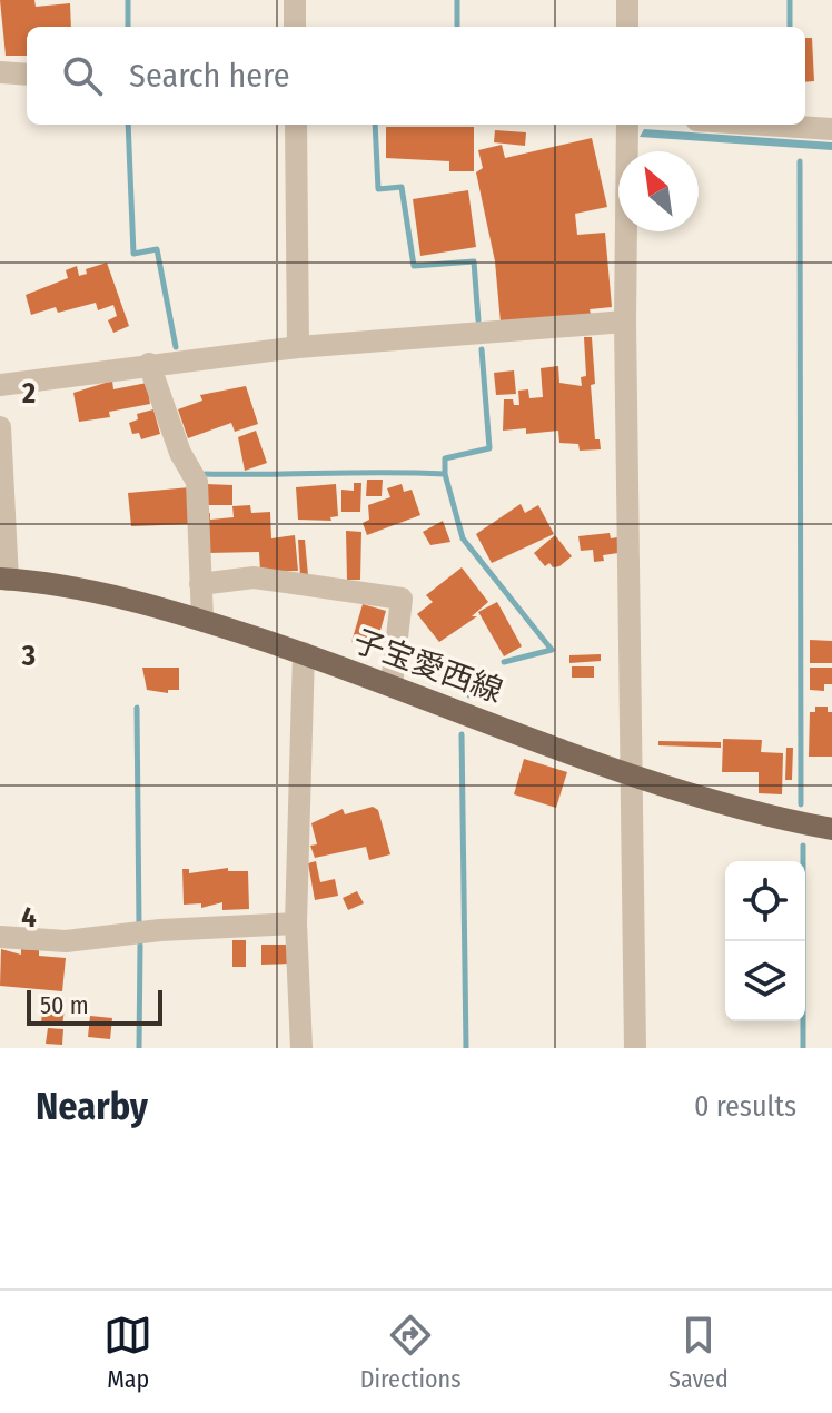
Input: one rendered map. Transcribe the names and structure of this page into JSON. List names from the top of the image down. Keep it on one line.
{"streets":{"main road":["子宝愛西線"]},"scale_bar":"50 m","north":"top left","page":{"search":"Search here","scale":"50 m","heading":["Nearby","0 results"],"nav":["Map","Directions","Saved"]},"grid":{"rows":["2","3","4"]}}
